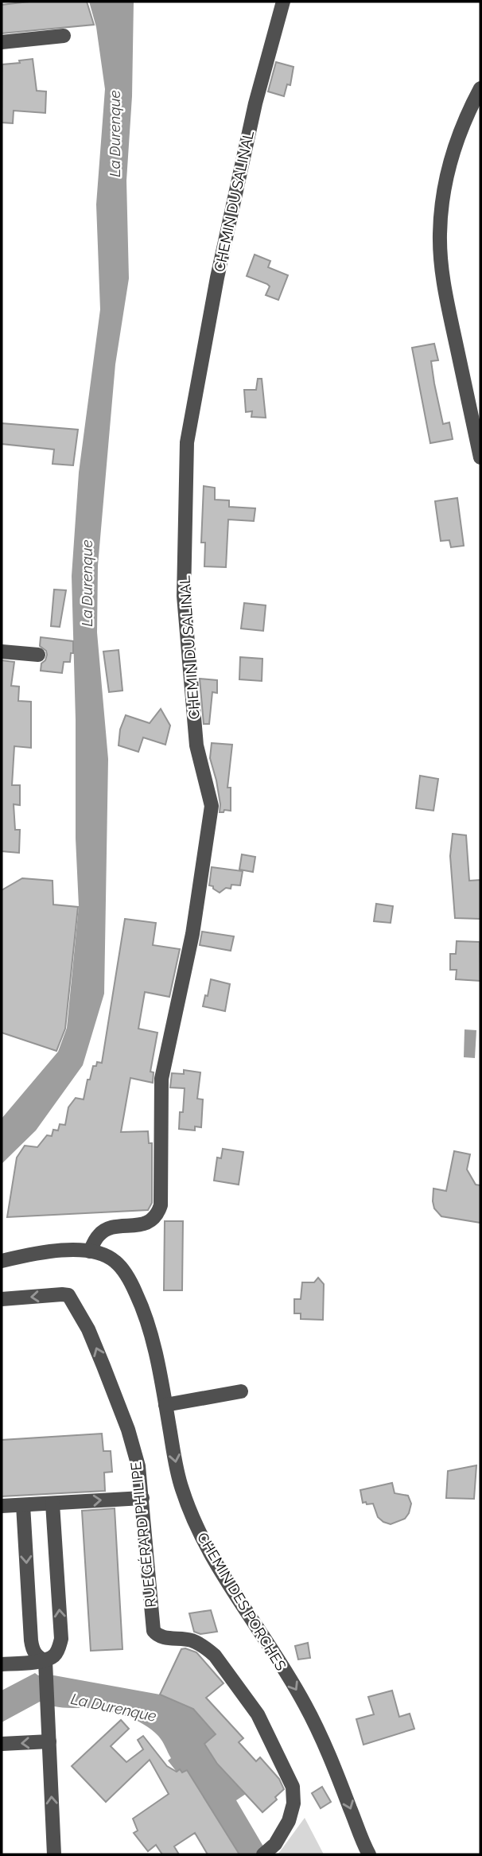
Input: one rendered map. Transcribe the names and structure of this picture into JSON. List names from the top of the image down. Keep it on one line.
{"streets":{"street":["CHEMIN DU SALINAL","RUE GÉRARD PHILIPE","CHEMIN DES PORCHES"]},"crossings":[["CHEMIN DU SALINAL","CHEMIN DES PORCHES"]],"one_way":["CHEMIN DES PORCHES"],"water":["La Durenque"]}
